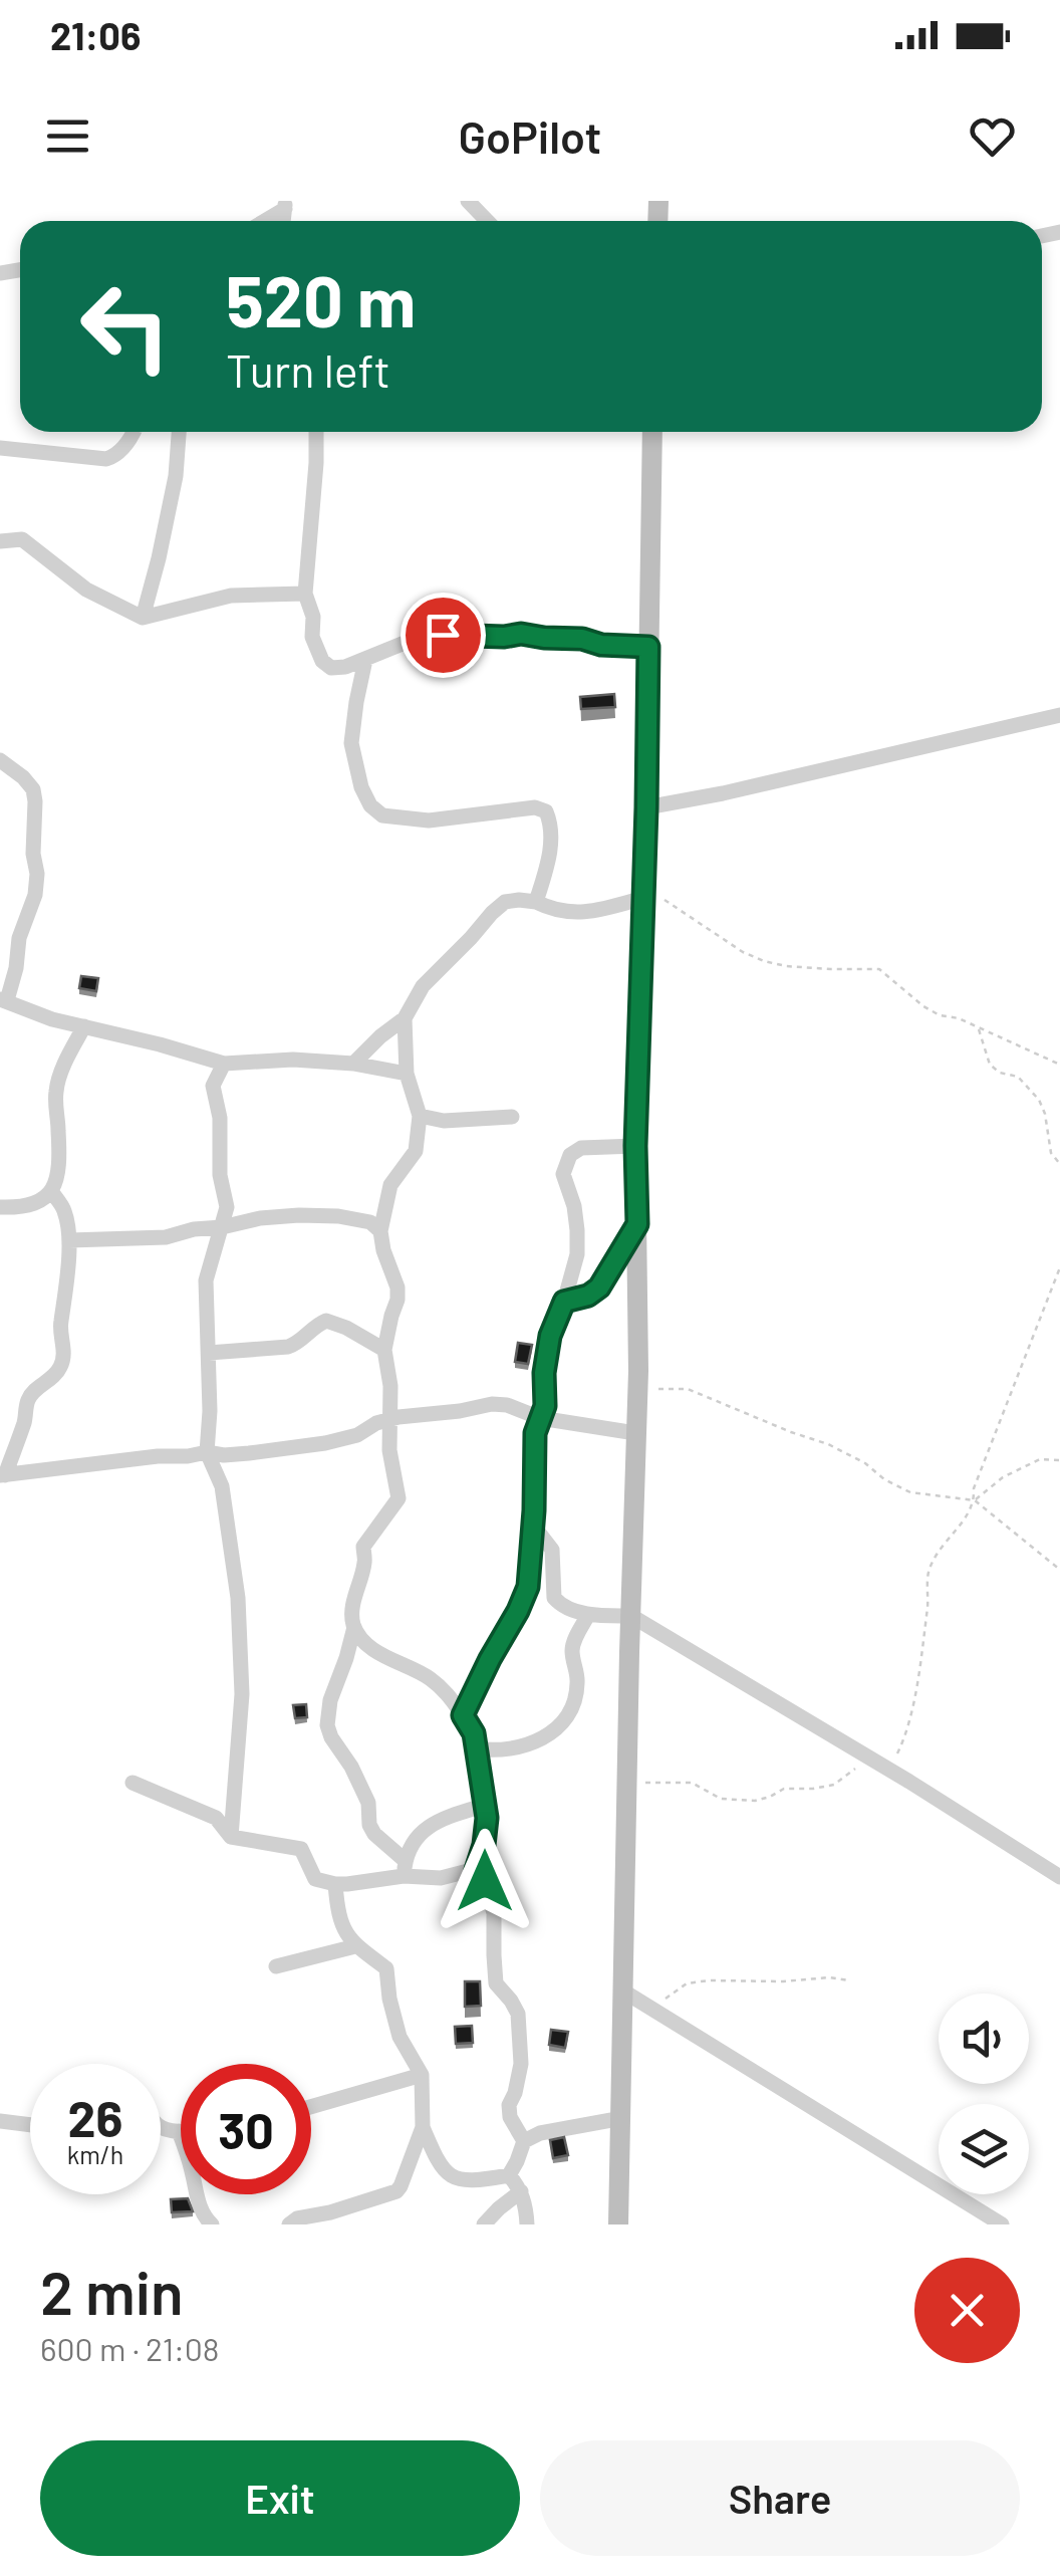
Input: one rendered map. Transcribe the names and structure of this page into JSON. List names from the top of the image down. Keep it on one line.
{"page":{"status":"21:06","header":"GoPilot","turn":["520 m","Turn left"],"speed":"26 km/h","limit":"30","heading":["2 min","600 m · 21:08"],"buttons":["Exit","Share"]}}
